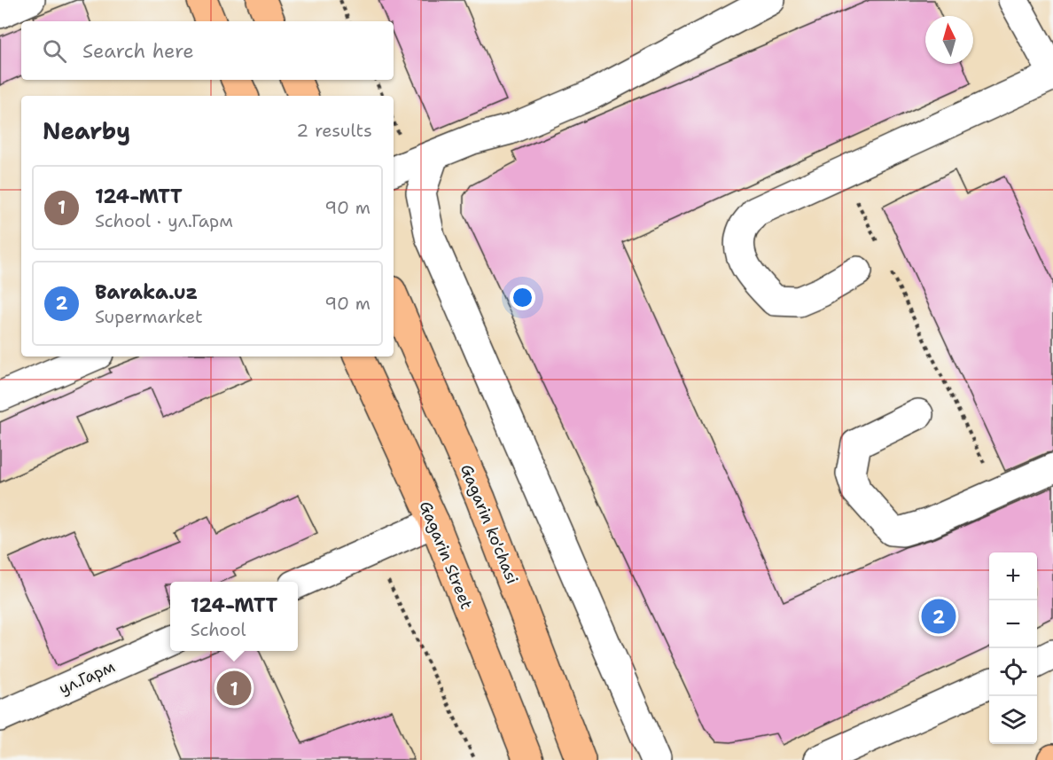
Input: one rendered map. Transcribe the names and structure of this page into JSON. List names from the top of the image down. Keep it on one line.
{"streets":{"main road":["Gagarin ko'chasi","Gagarin Street"],"street":["ул.Гарм"]},"north":"top","page":{"search":"Search here","heading":["Nearby","2 results"],"list":[{"mark":"1","name":"124-MTT","note":"School · ул.Гарм","value":"90 m"},{"mark":"2","name":"Baraka.uz","note":"Supermarket","value":"90 m"}],"map_buttons":["+","−"],"popup":["124-MTT","School"],"pins":["2","1"]}}
